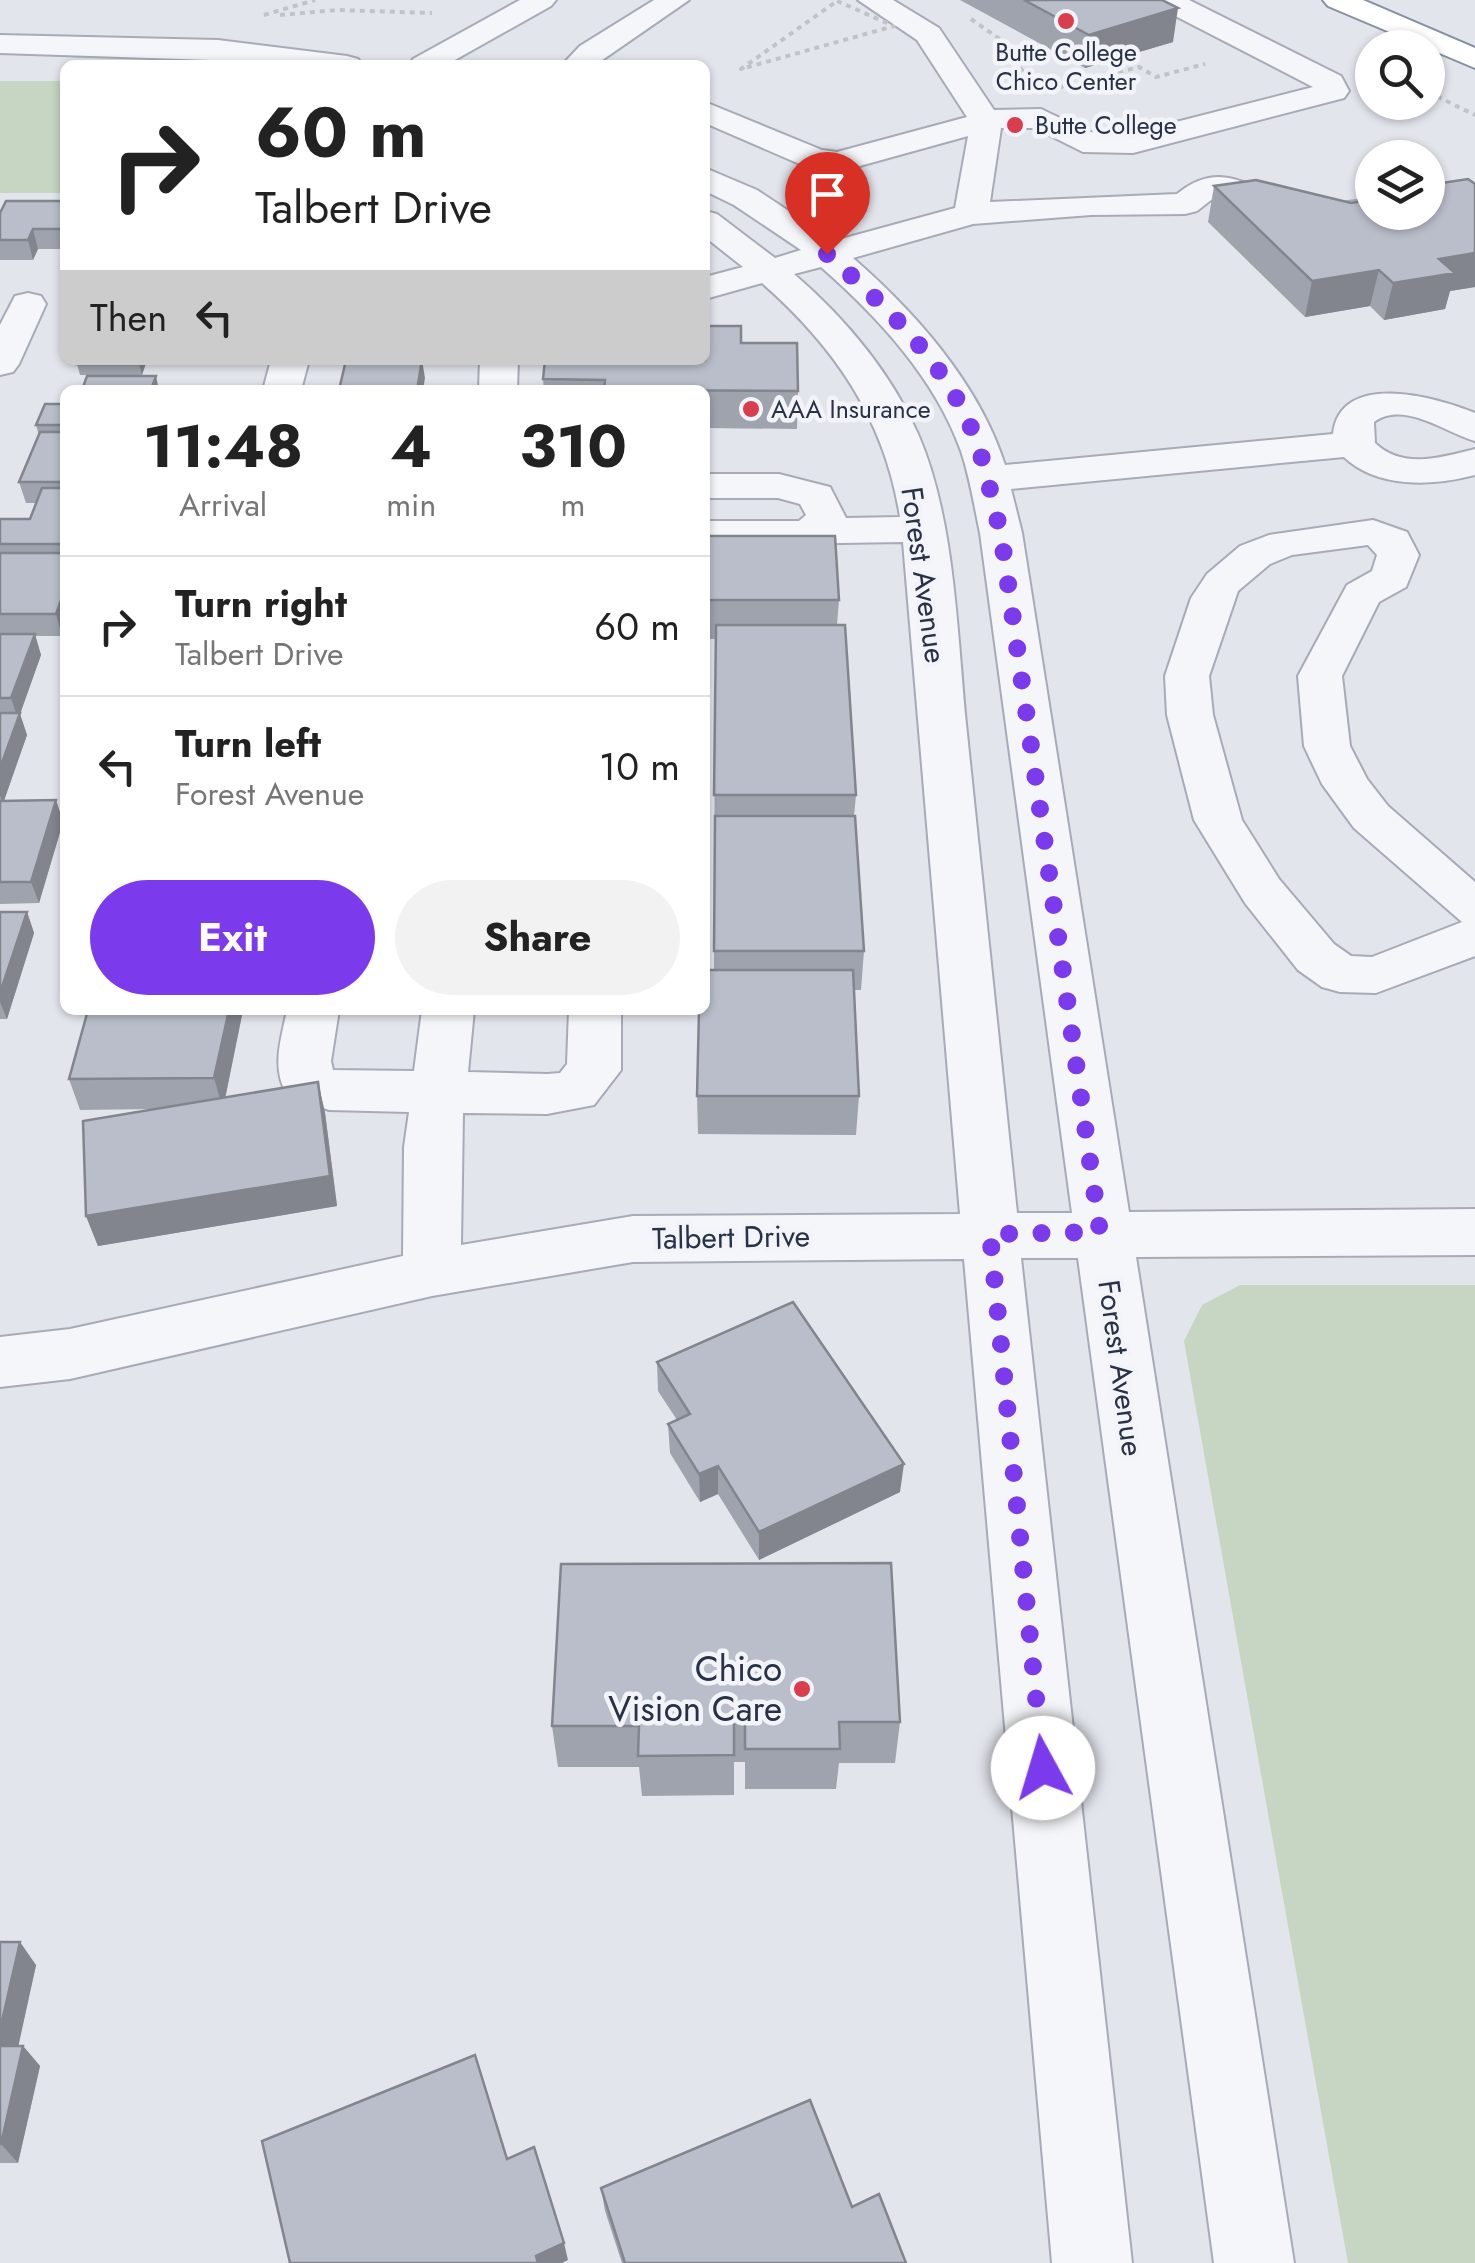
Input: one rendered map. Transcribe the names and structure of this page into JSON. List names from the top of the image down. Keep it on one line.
{"streets":{"street":["Forest Avenue","Talbert Drive"]},"crossings":[["Forest Avenue","Talbert Drive"]],"places":["Butte College Chico Center","Butte College","AAA Insurance","Chico Vision Care"],"page":{"turn":["60 m","Talbert Drive"],"then":"Then","eta":["11:48","Arrival","4","min","310","m"],"list":[{"name":"Turn right","note":"Talbert Drive","value":"60 m"},{"name":"Turn left","note":"Forest Avenue","value":"10 m"}],"buttons":["Exit","Share"]}}
